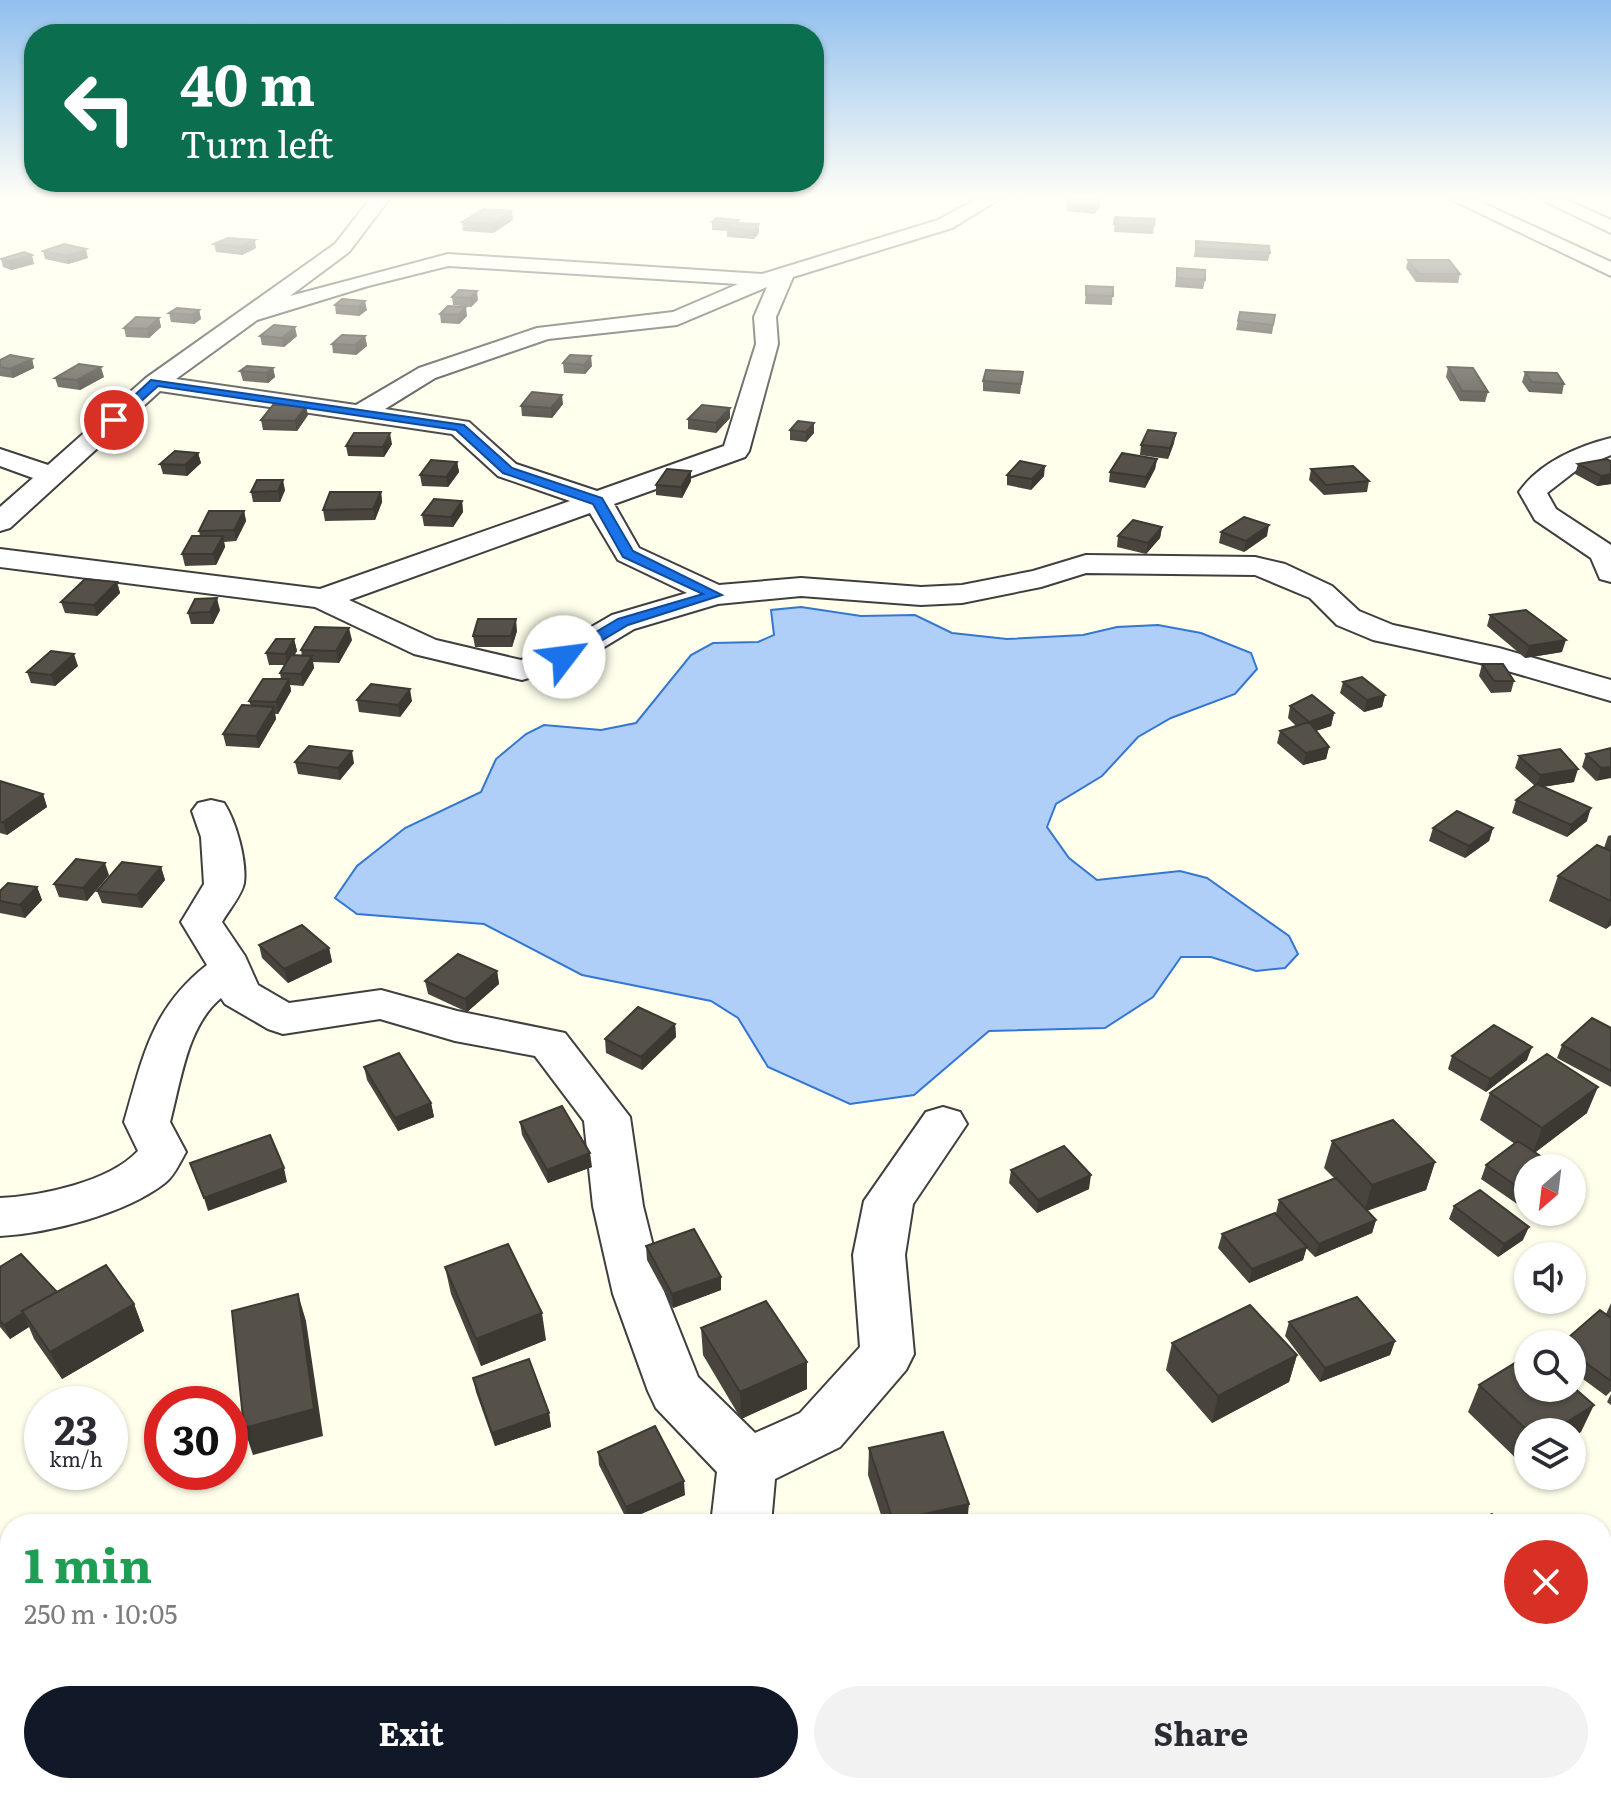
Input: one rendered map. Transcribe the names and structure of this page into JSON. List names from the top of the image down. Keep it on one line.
{"north":"bottom left","page":{"turn":["40 m","Turn left"],"speed":"23 km/h","limit":"30","heading":["1 min","250 m · 10:05"],"buttons":["Exit","Share"]}}
